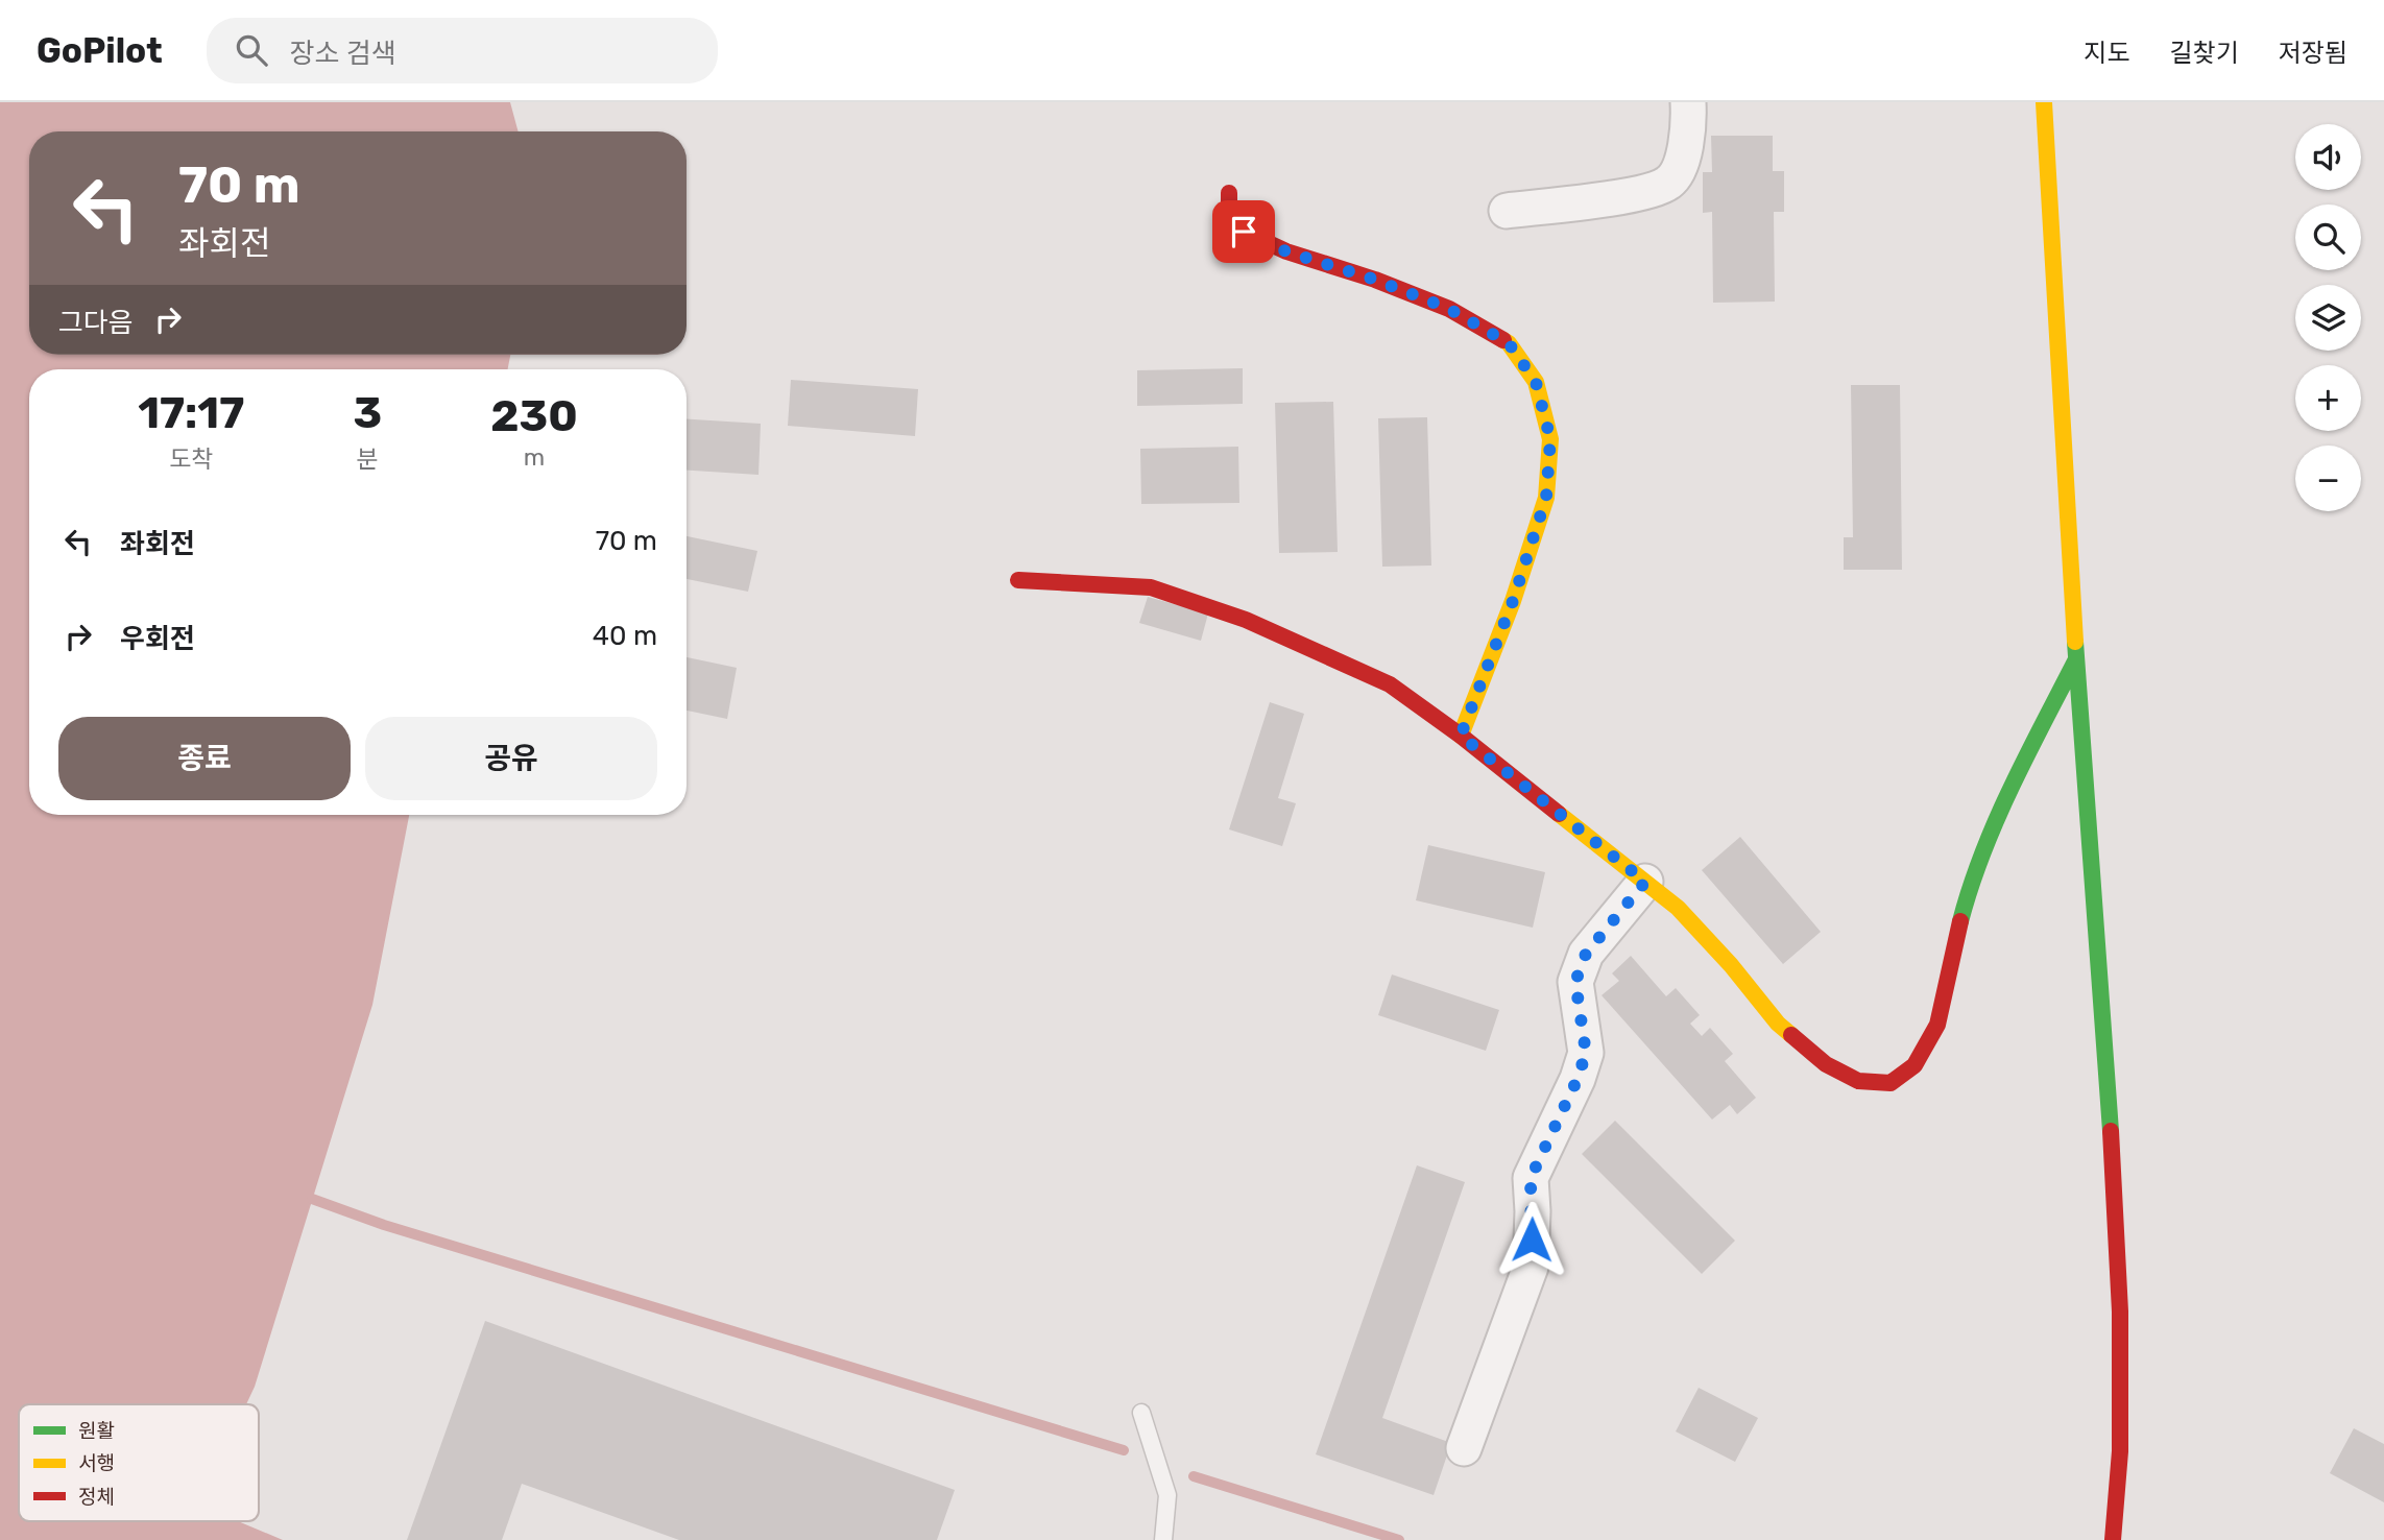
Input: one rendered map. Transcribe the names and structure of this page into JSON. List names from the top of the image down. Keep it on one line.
{"legend":["원활","서행","정체"],"page":{"header":"GoPilot","search":"장소 검색","nav":["지도","길찾기","저장됨"],"map_buttons":["+","−"],"turn":["70 m","좌회전"],"then":"그다음","eta":["17:17","도착","3","분","230","m"],"list":[{"name":"좌회전","value":"70 m"},{"name":"우회전","value":"40 m"}],"buttons":["종료","공유"]}}
